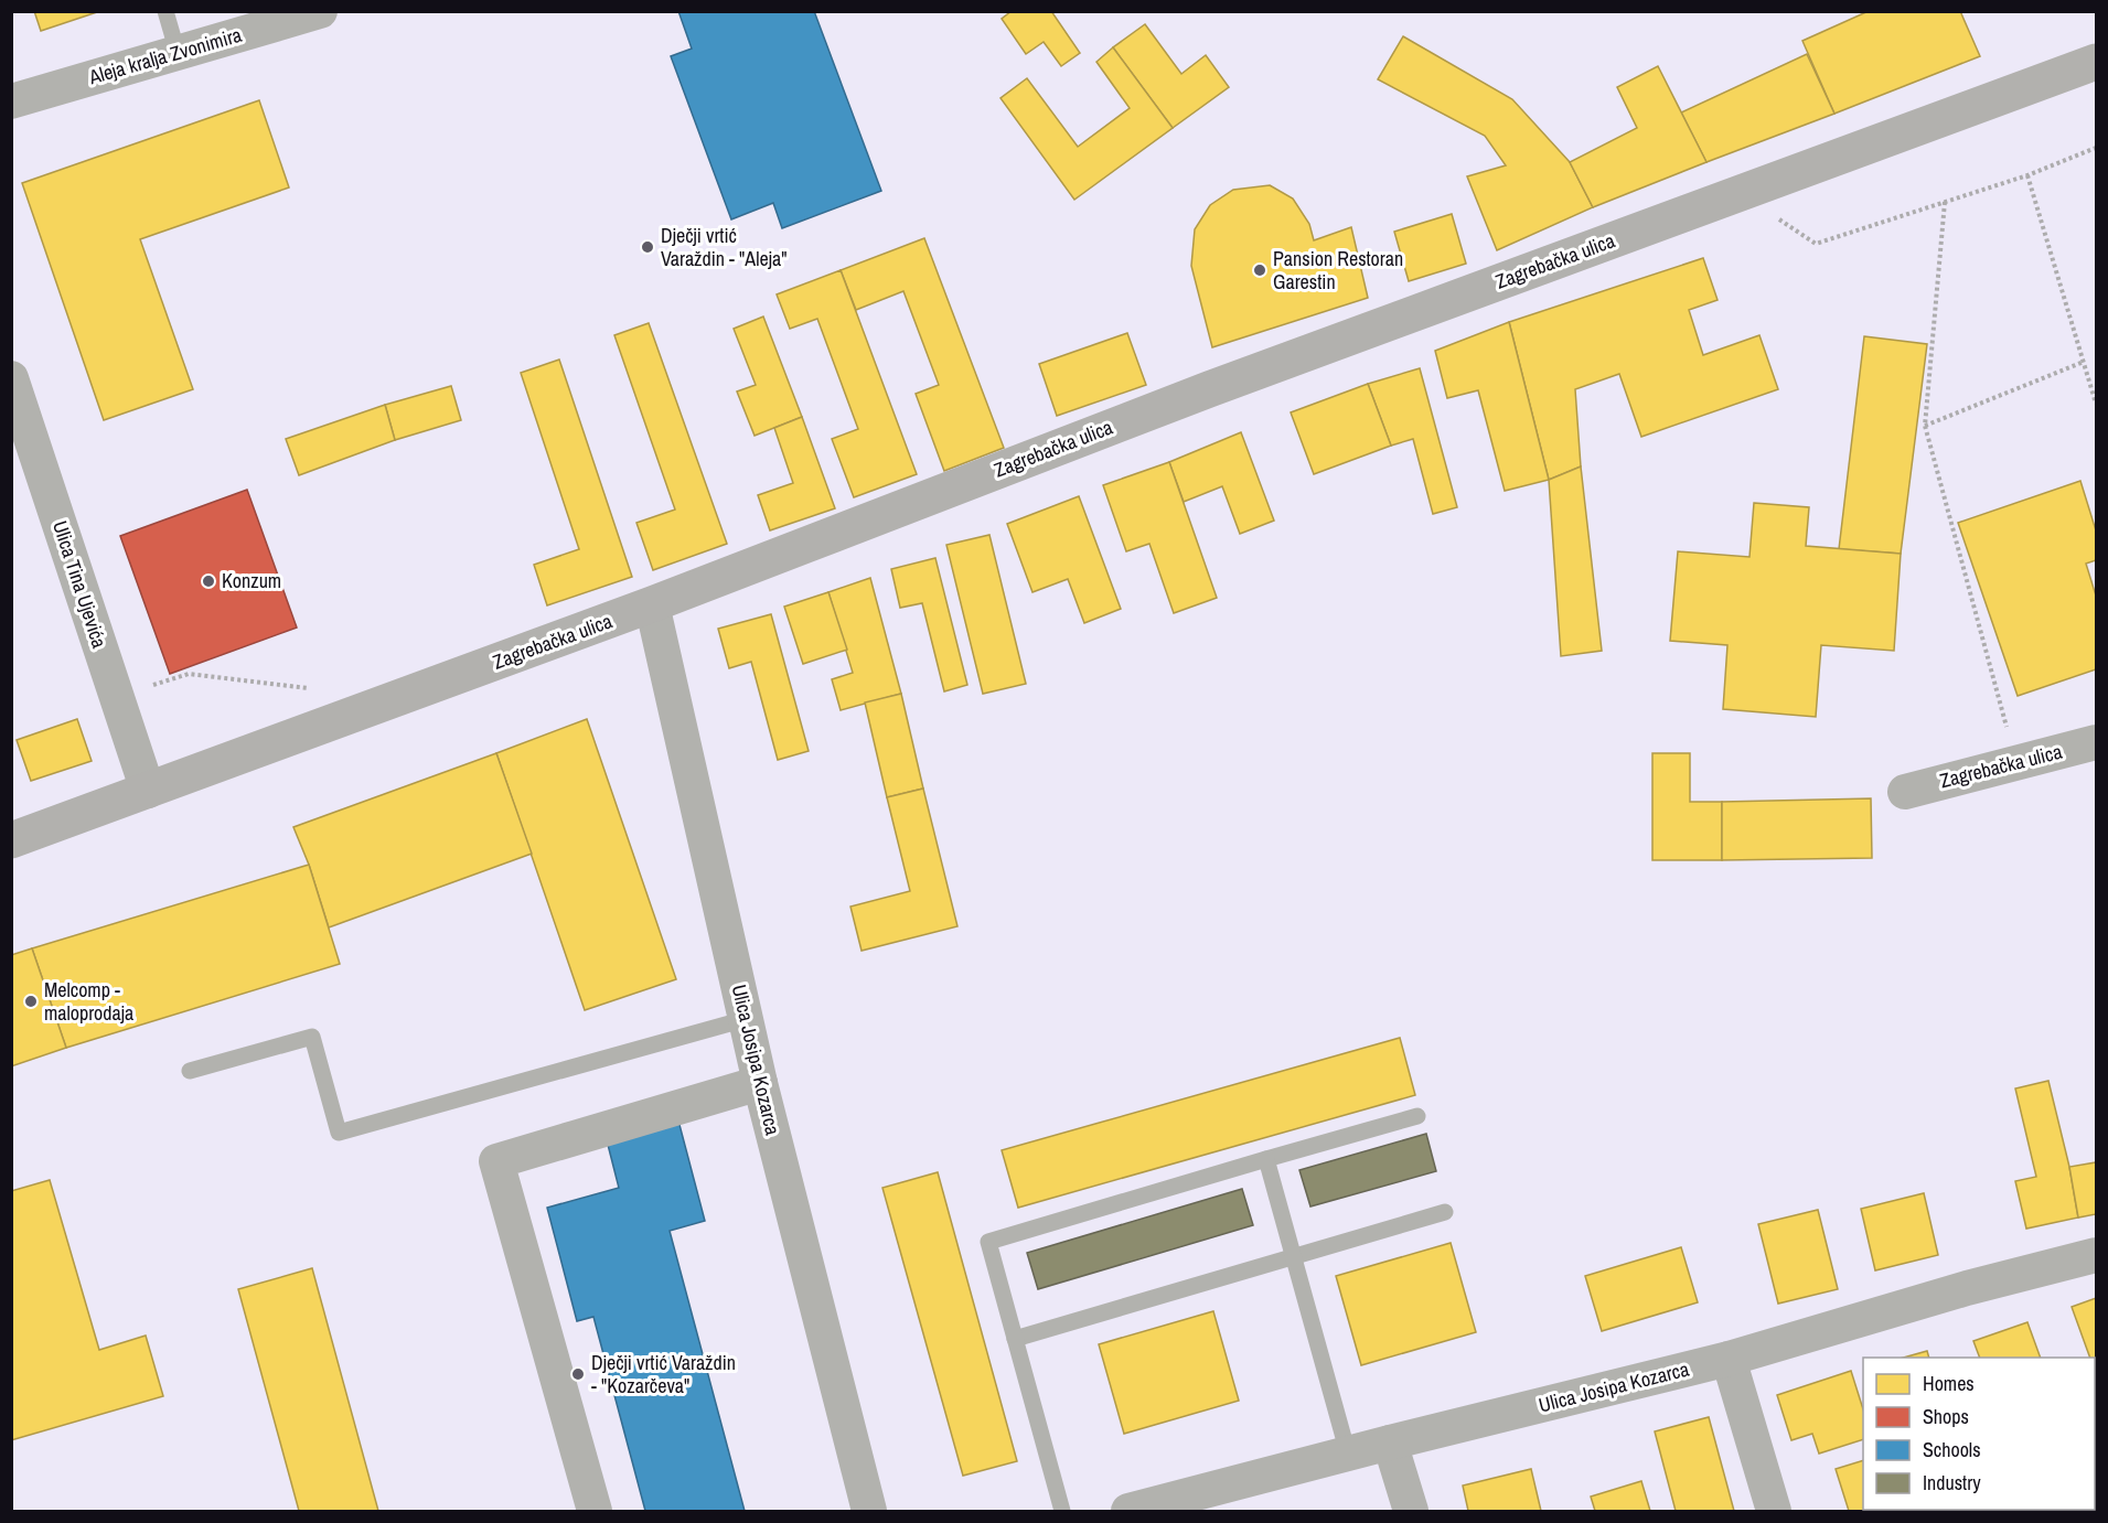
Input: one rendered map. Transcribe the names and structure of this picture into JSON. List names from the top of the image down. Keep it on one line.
{"streets":{"street":["Aleja kralja Zvonimira","Zagrebačka ulica","Ulica Tina Ujevića","Ulica Josipa Kozarca"]},"crossings":[["Zagrebačka ulica","Ulica Tina Ujevića"],["Zagrebačka ulica","Ulica Josipa Kozarca"]],"places":["Dječji vrtić Varaždin - \"Aleja\"","Pansion Restoran Garestin","Konzum","Melcomp - maloprodaja","Dječji vrtić Varaždin - \"Kozarčeva\""],"legend":["Homes","Shops","Schools","Industry"]}
